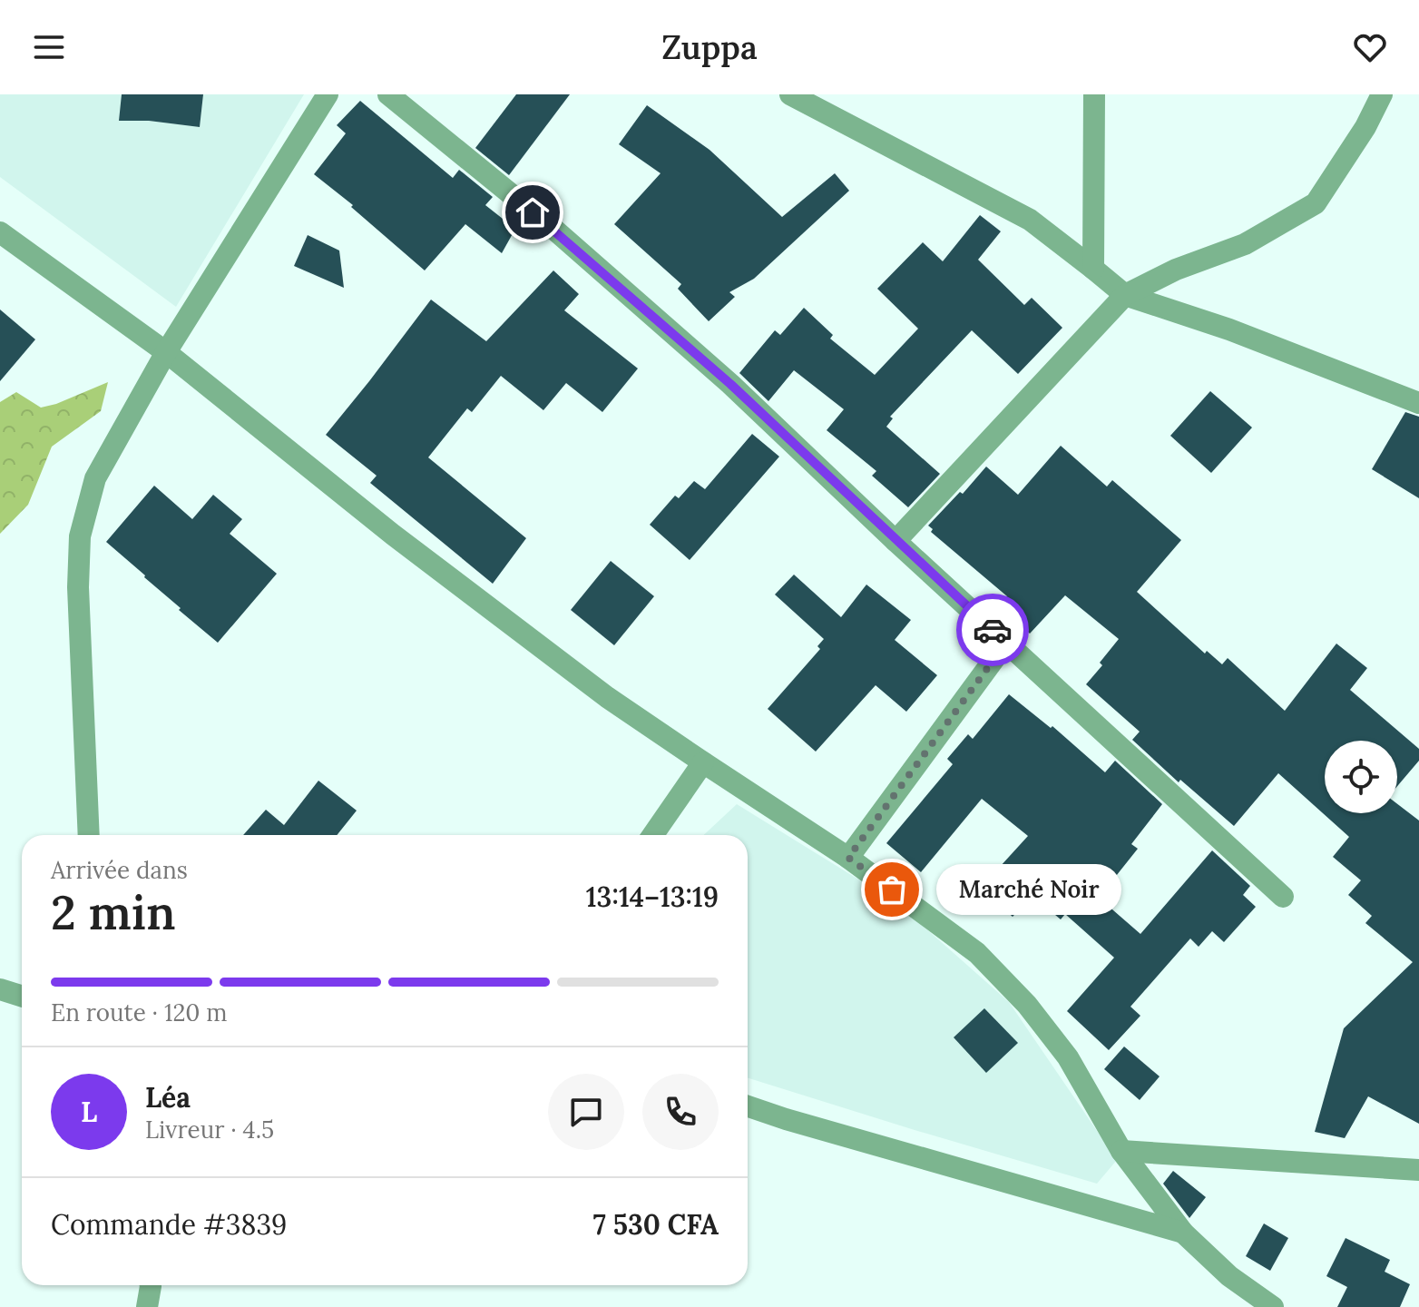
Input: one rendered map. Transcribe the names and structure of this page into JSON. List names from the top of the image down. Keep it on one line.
{"places":["Marché Noir"],"page":{"header":"Zuppa","heading":["2 min","Arrivée dans","13:14–13:19"],"panel":["Léa","Livreur · 4.5","Commande #3839","7 530 CFA"],"bubble":"Marché Noir","bar":"En route · 120 m","round":"L"}}
